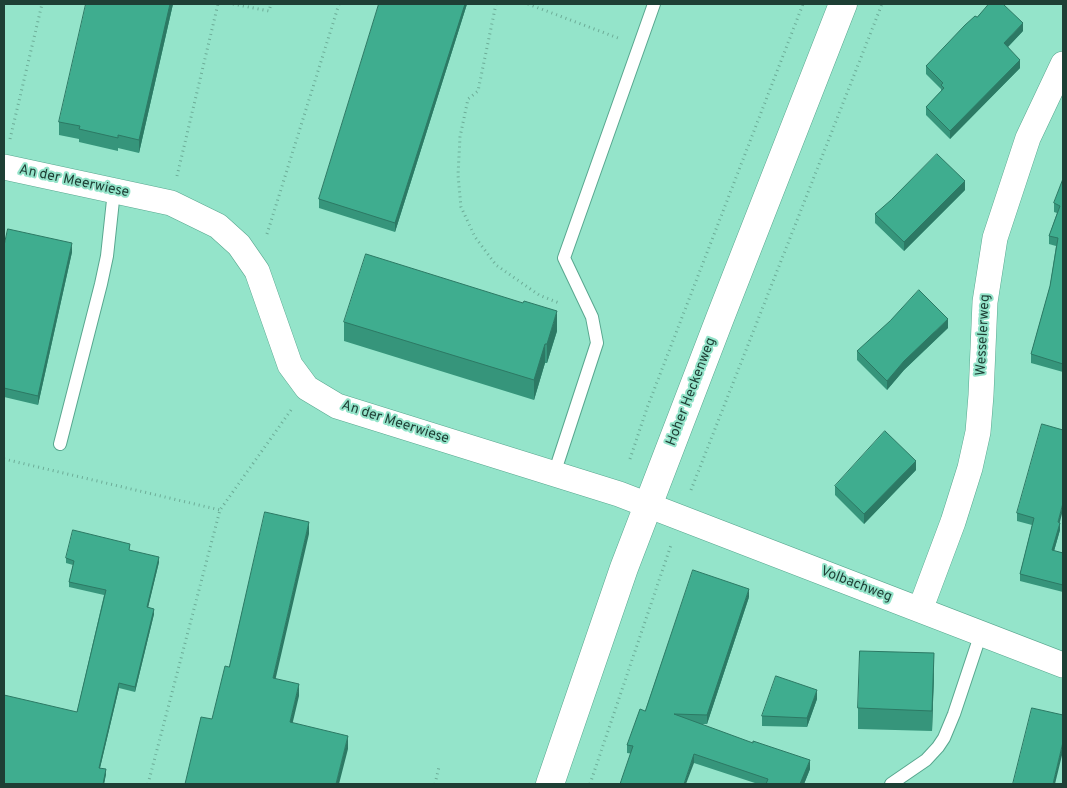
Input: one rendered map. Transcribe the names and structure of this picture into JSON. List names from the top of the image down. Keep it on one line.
{"streets":{"street":["An der Meerwiese","Wesselerweg","Hoher Heckenweg","Volbachweg"]},"crossings":[["An der Meerwiese","Hoher Heckenweg"],["An der Meerwiese","Volbachweg"],["Wesselerweg","Volbachweg"],["Hoher Heckenweg","Volbachweg"]]}
